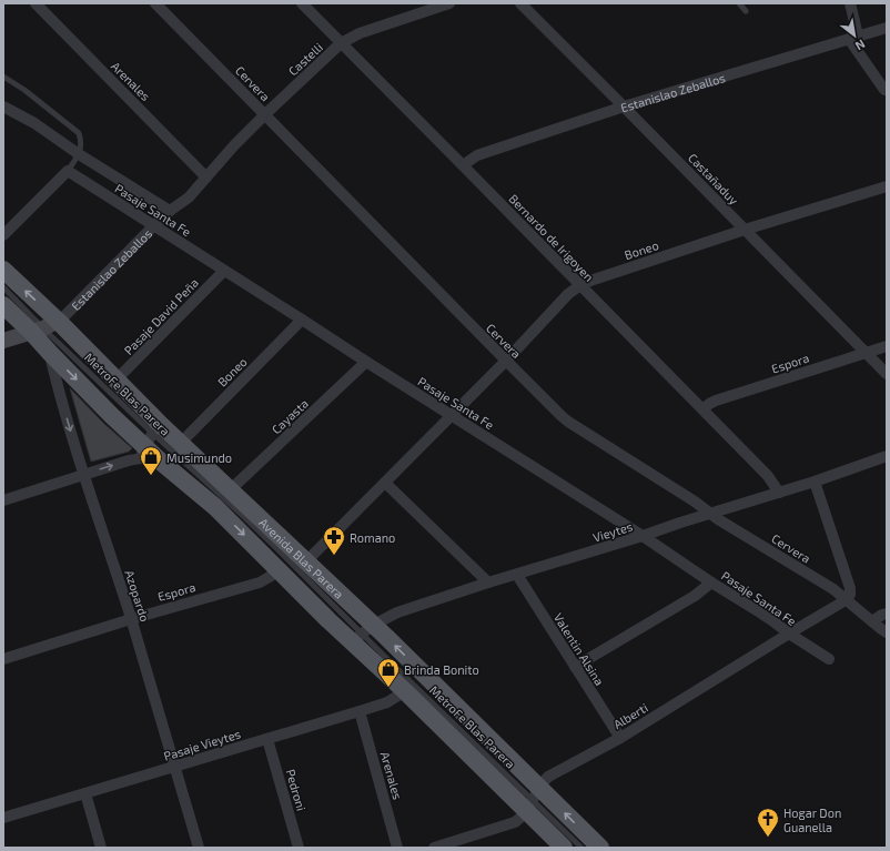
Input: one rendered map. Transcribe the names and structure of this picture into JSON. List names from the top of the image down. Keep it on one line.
{"streets":{"main road":["Estanislao Zeballos","Avenida Blas Parera"],"street":["Castelli","Arenales","Cervera","Castañaduy","Pasaje Santa Fe","Bernardo de Irigoyen","Boneo","Pasaje David Peña","Espora","Cayasta","Vieytes","Azopardo","Valentin Alsina","Alberti","Pasaje Vieytes","Pedroni"],"lane":["MetroFe Blas Parera"]},"crossings":[["Castelli","Arenales"],["Castelli","Cervera"],["Castelli","Estanislao Zeballos"],["Castelli","Bernardo de Irigoyen"],["Arenales","Estanislao Zeballos"],["Arenales","Pasaje Vieytes"],["Cervera","Boneo"],["Cervera","Vieytes"],["Cervera","Alberti"],["Estanislao Zeballos","Castañaduy"],["Estanislao Zeballos","Pasaje Santa Fe"],["Estanislao Zeballos","Bernardo de Irigoyen"],["Estanislao Zeballos","MetroFe Blas Parera"],["Estanislao Zeballos","Avenida Blas Parera"],["Castañaduy","Boneo"],["Castañaduy","Espora"],["Pasaje Santa Fe","Boneo"],["Pasaje Santa Fe","Pasaje David Peña"],["Pasaje Santa Fe","Cayasta"],["Pasaje Santa Fe","Vieytes"],["Pasaje Santa Fe","Alberti"],["Bernardo de Irigoyen","Boneo"],["Bernardo de Irigoyen","Espora"],["Bernardo de Irigoyen","Vieytes"],["Boneo","Avenida Blas Parera"],["Pasaje David Peña","Avenida Blas Parera"],["Espora","Avenida Blas Parera"],["Espora","Azopardo"],["MetroFe Blas Parera","Vieytes"],["MetroFe Blas Parera","Avenida Blas Parera"],["Cayasta","Avenida Blas Parera"],["Vieytes","Avenida Blas Parera"],["Vieytes","Valentin Alsina"],["Avenida Blas Parera","Azopardo"],["Avenida Blas Parera","Alberti"],["Avenida Blas Parera","Pasaje Vieytes"],["Azopardo","Pasaje Vieytes"],["Valentin Alsina","Alberti"],["Pasaje Vieytes","Pedroni"]],"places":{"shop":["Musimundo","Brinda Bonito"],"pharmacy":["Romano"],"church":["Hogar Don Guanella"]},"north":"bottom right"}
